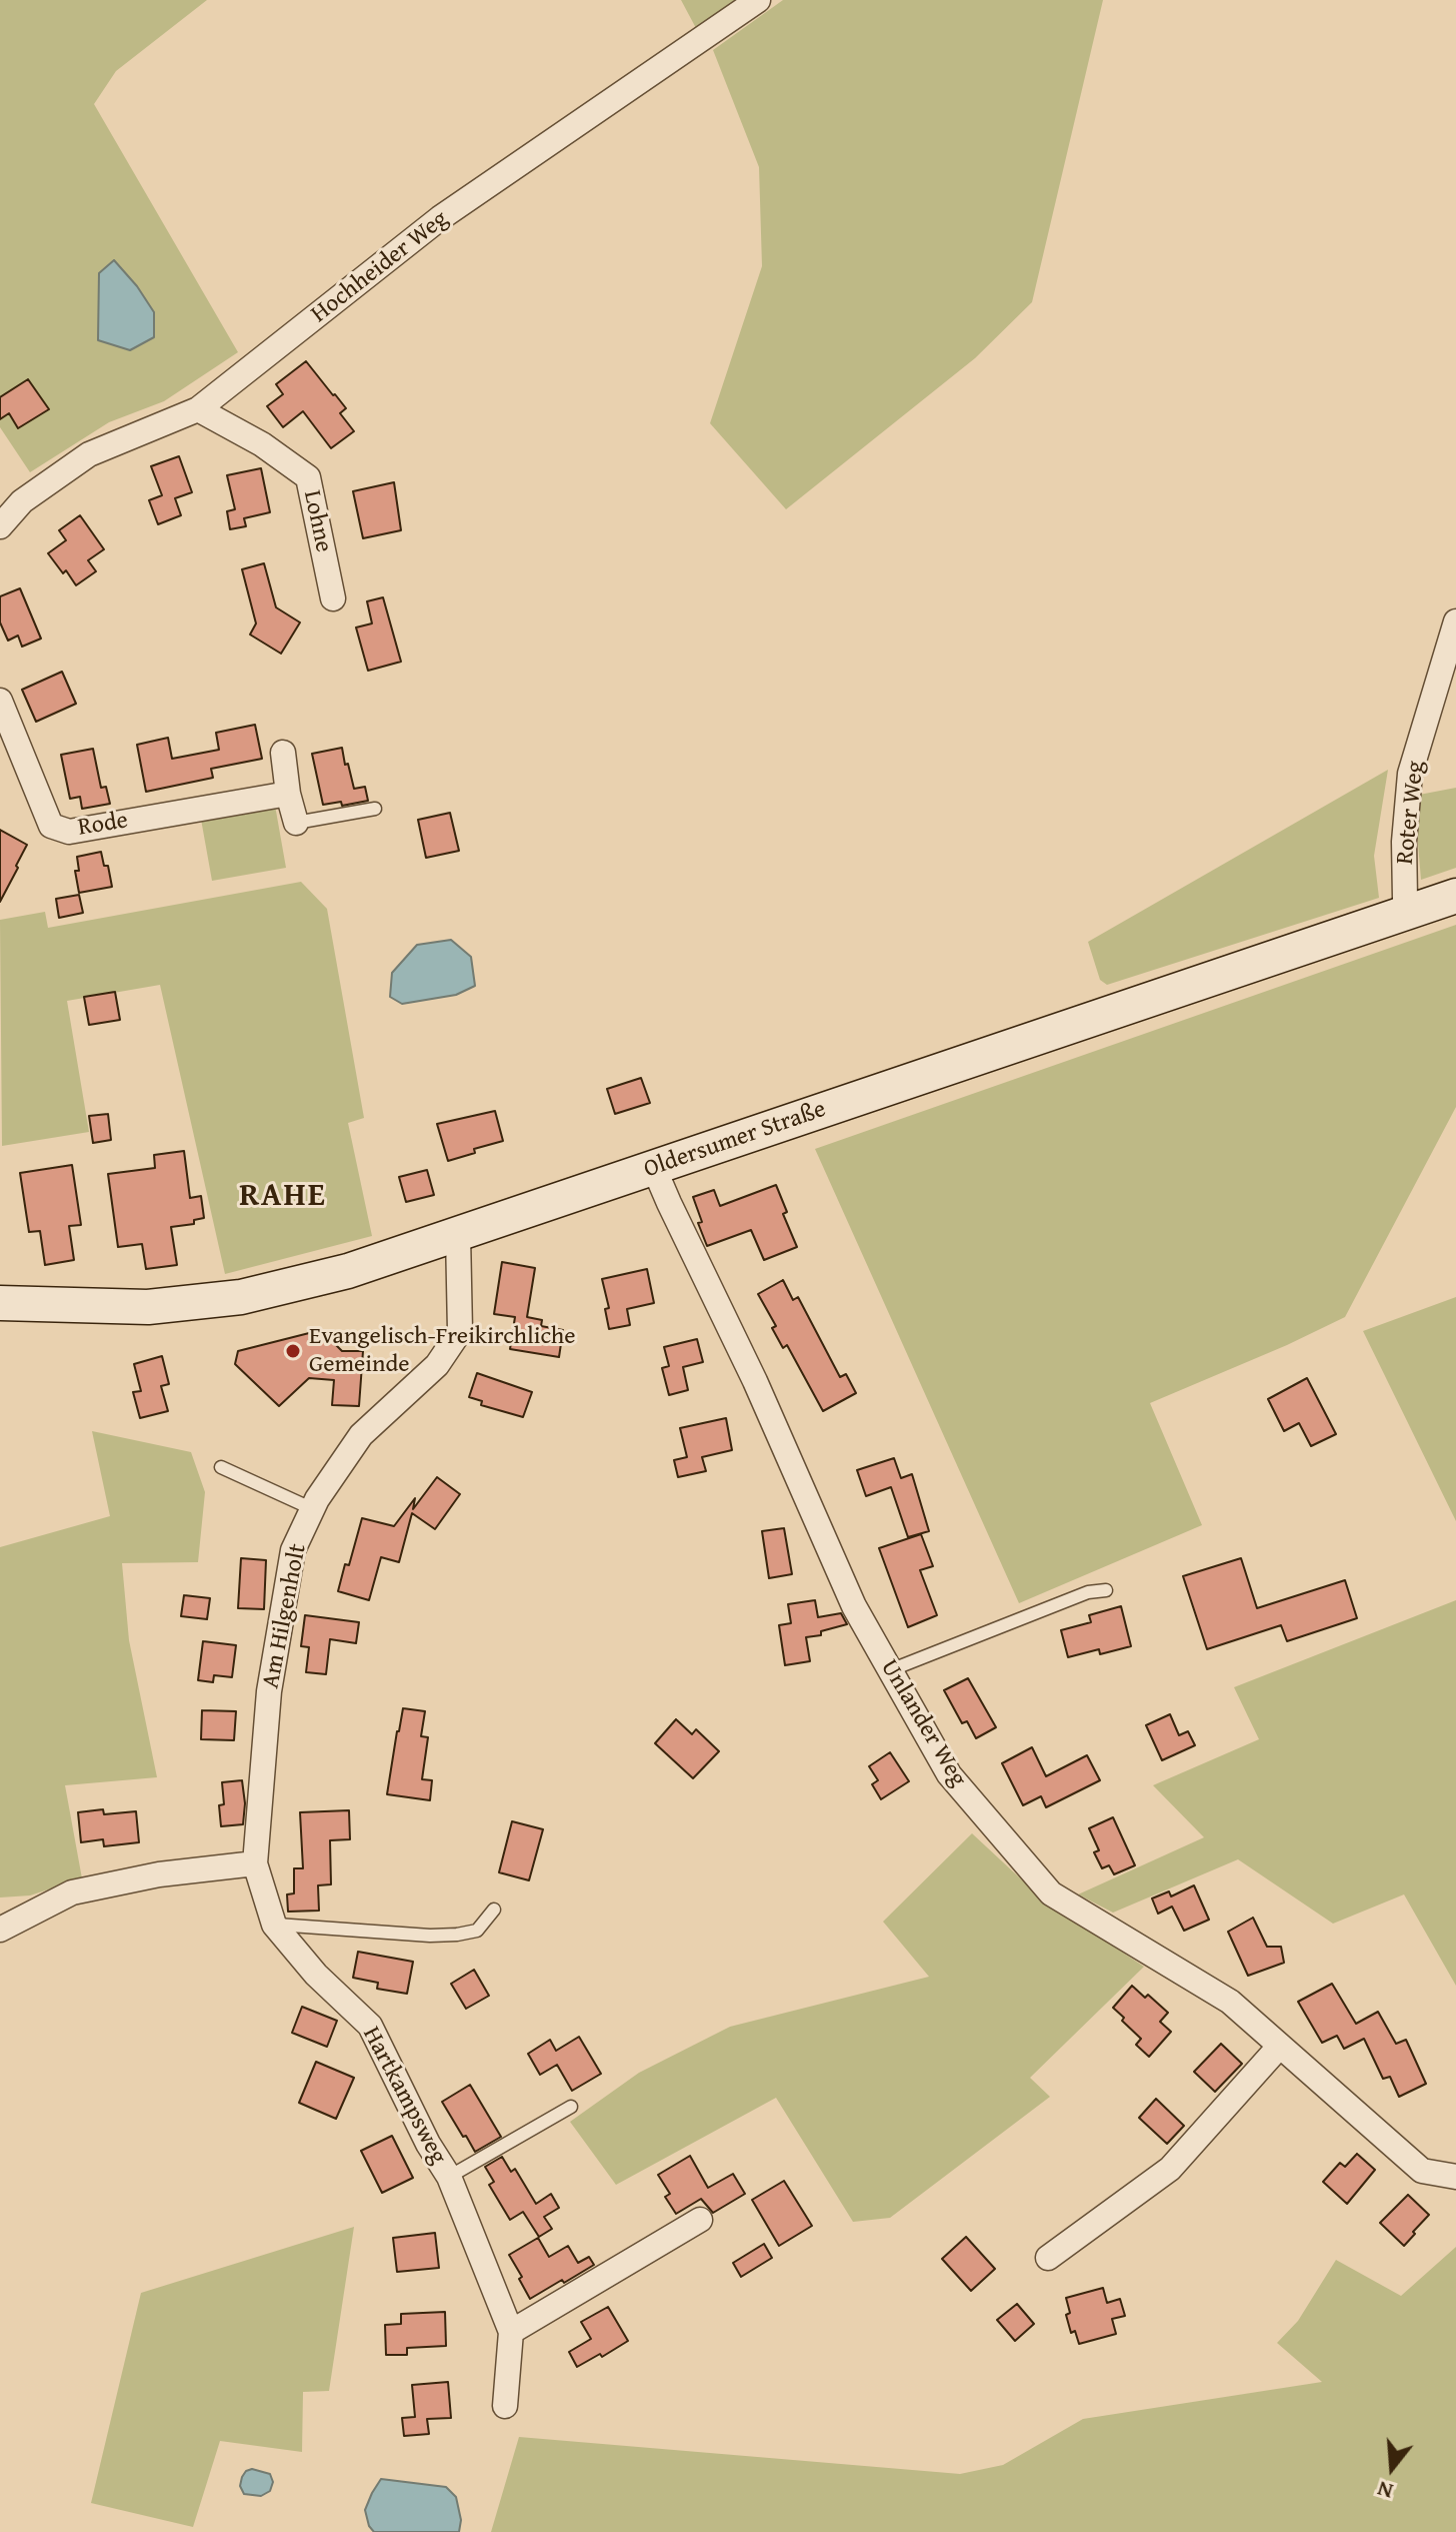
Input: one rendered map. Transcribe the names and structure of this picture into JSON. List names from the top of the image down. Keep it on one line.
{"streets":{"main road":["Oldersumer Straße"],"street":["Hochheider Weg","Lohne","Roter Weg","Rode","Am Hilgenholt","Unlander Weg","Hartkampsweg"]},"crossings":[["Hochheider Weg","Lohne"],["Roter Weg","Oldersumer Straße"],["Oldersumer Straße","Am Hilgenholt"],["Oldersumer Straße","Unlander Weg"],["Am Hilgenholt","Hartkampsweg"]],"districts":["RAHE"],"places":["Evangelisch-Freikirchliche Gemeinde"],"north":"bottom"}
